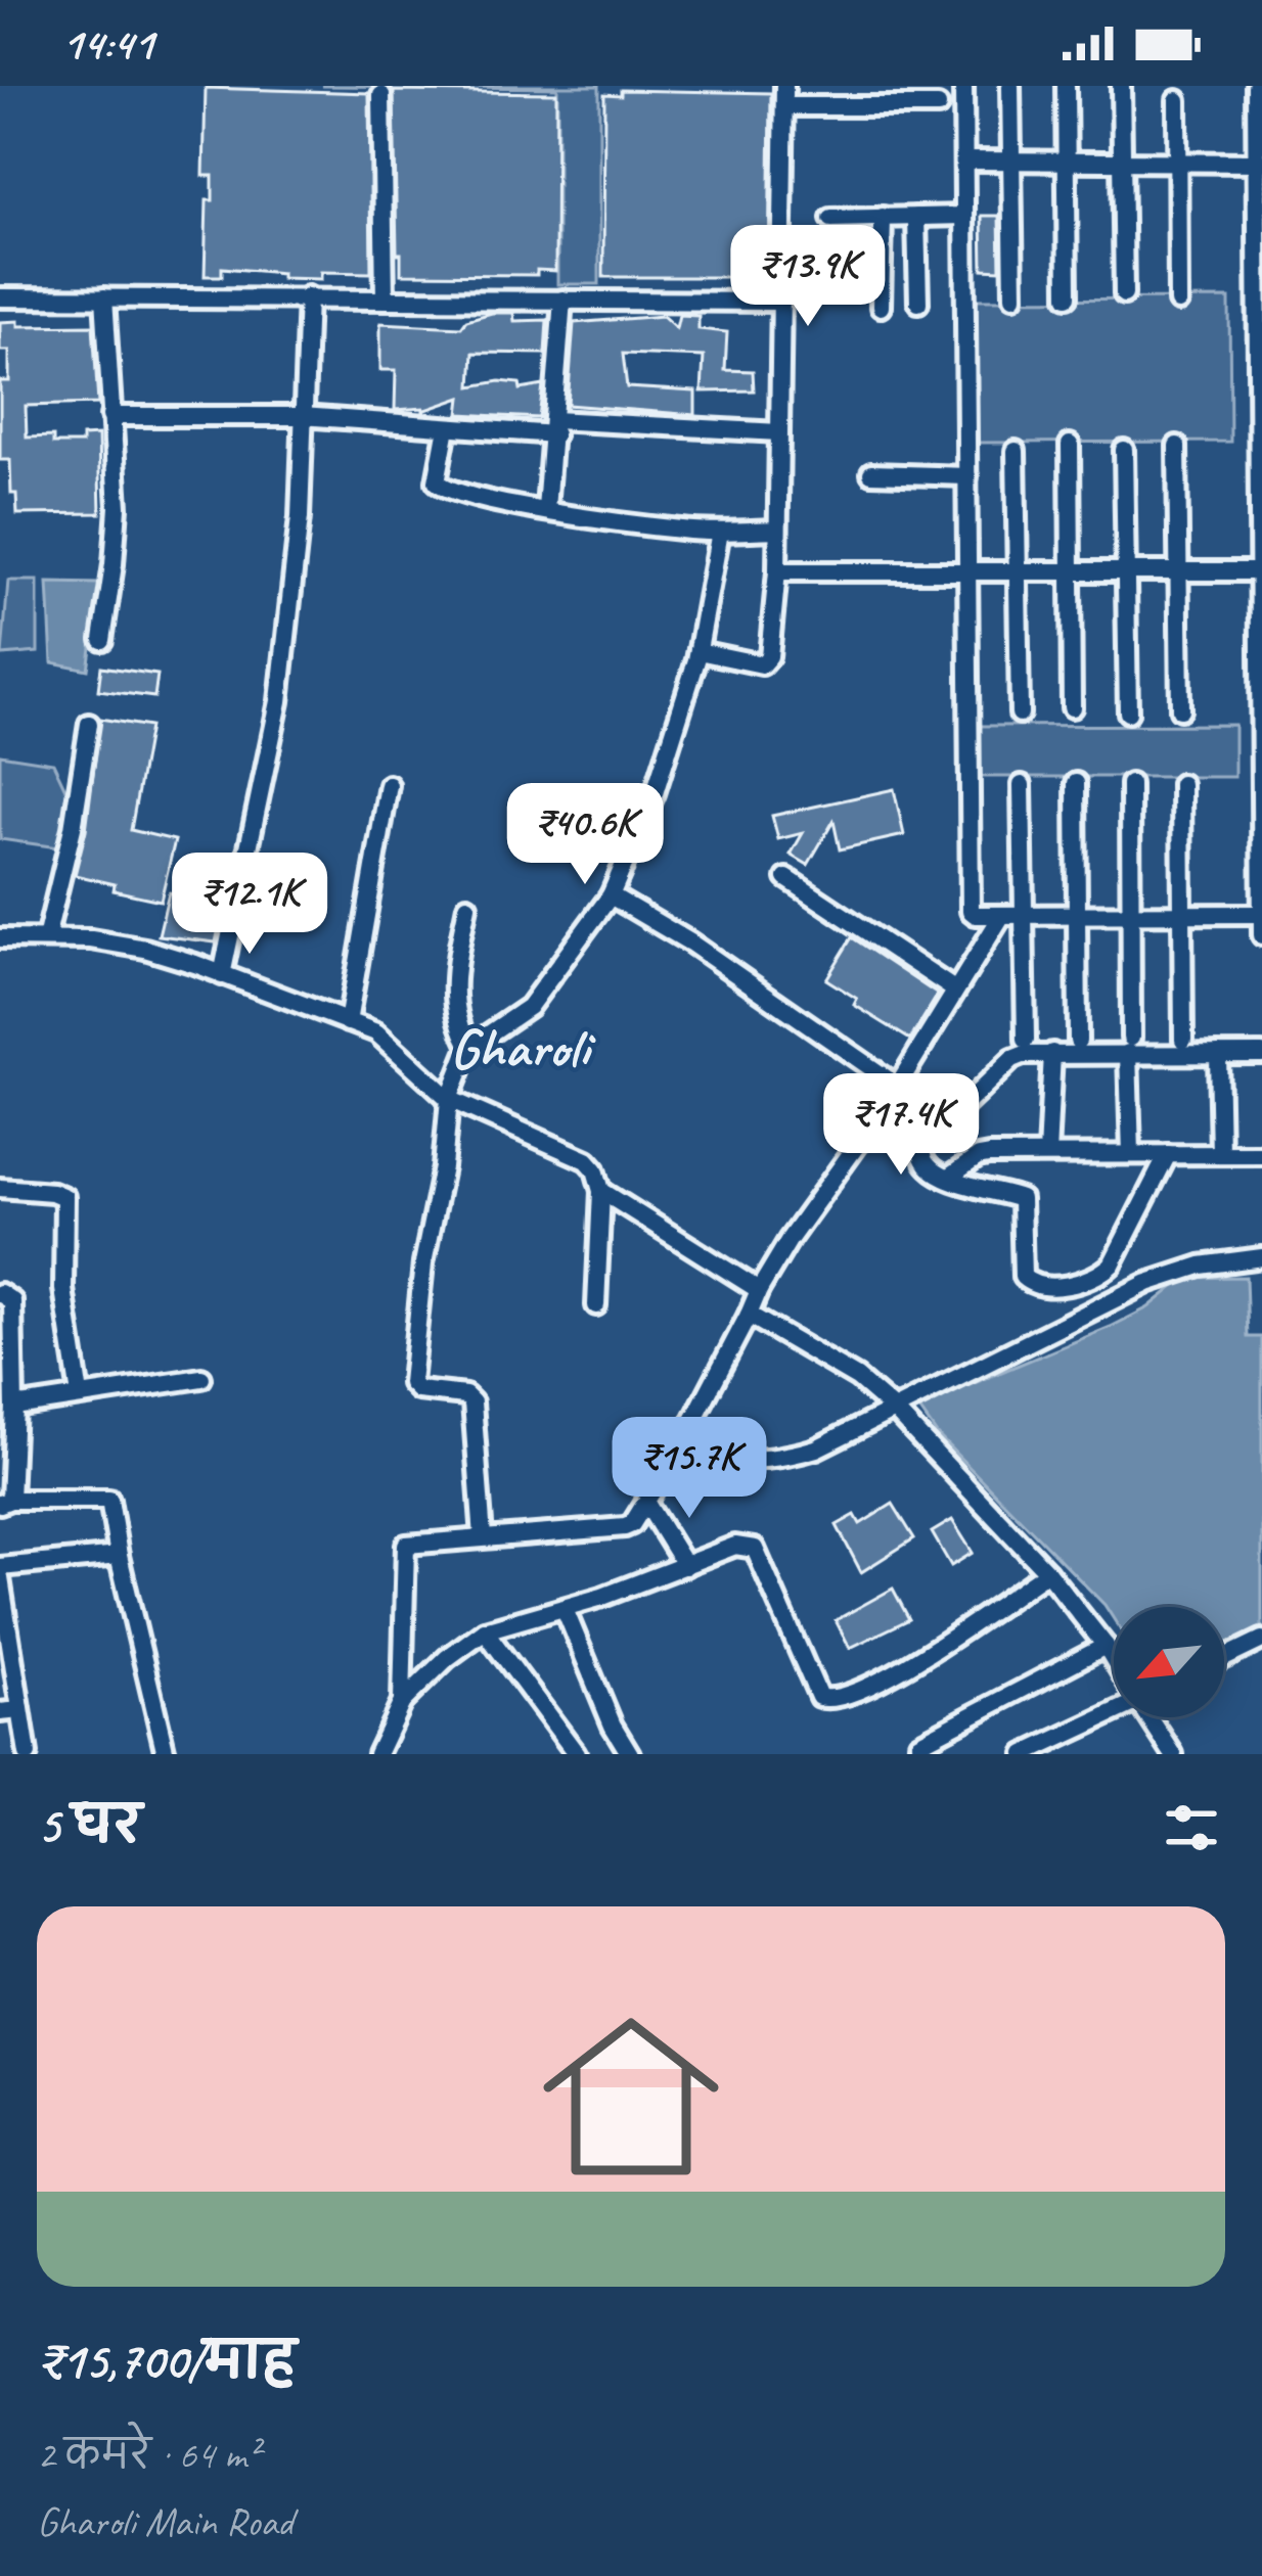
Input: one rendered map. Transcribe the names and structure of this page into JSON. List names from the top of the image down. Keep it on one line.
{"districts":["Gharoli"],"north":"bottom left","page":{"status":"14:41","price":["₹13.9K","₹40.6K","₹12.1K","₹17.4K","₹15.7K"],"heading":"5 घर","list":[{"name":"₹15,700/माह","note":"2 कमरे · 64 m² · Gharoli Main Road"}]}}
